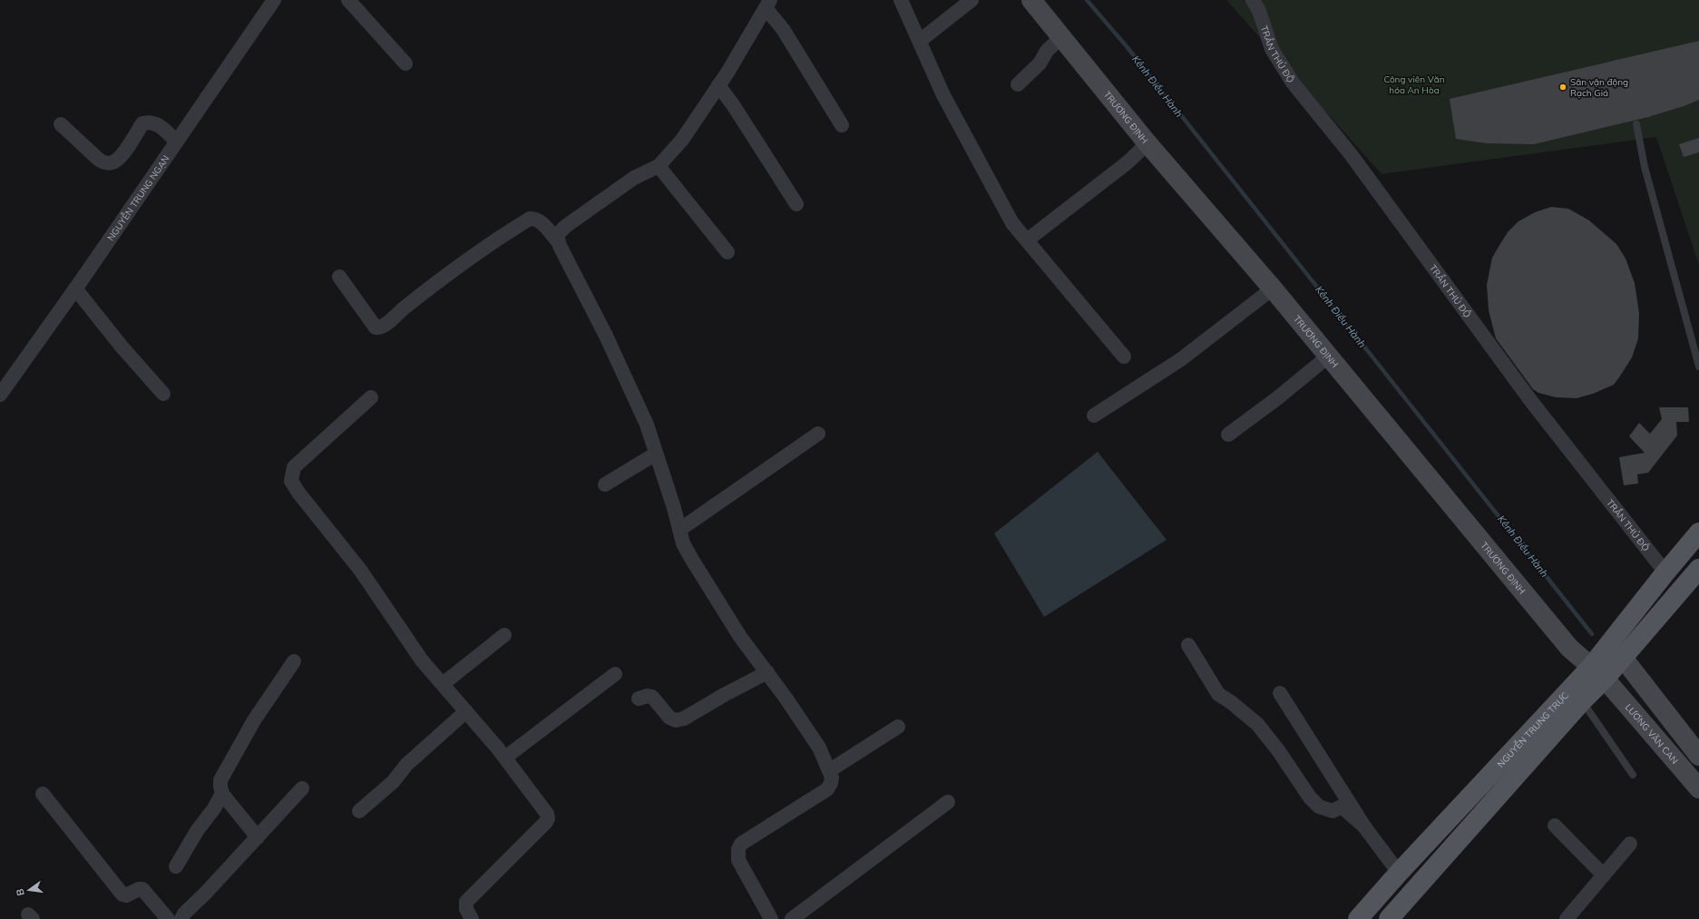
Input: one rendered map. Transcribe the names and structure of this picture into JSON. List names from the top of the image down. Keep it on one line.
{"streets":{"main road":["NGUYỄN TRUNG TRỰC"],"street":["TRẦN THỦ ĐỘ","TRƯƠNG ĐỊNH","NGUYỄN TRUNG NGẠN","LƯƠNG VĂN CAN"]},"crossings":[["TRẦN THỦ ĐỘ","NGUYỄN TRUNG TRỰC"],["TRƯƠNG ĐỊNH","NGUYỄN TRUNG TRỰC"],["TRƯƠNG ĐỊNH","LƯƠNG VĂN CAN"],["NGUYỄN TRUNG TRỰC","LƯƠNG VĂN CAN"]],"water":["Kênh Điều Hành"],"parks":["Công viên Văn hóa An Hòa"],"places":["Sân vận động Rạch Giá"],"north":"left"}
